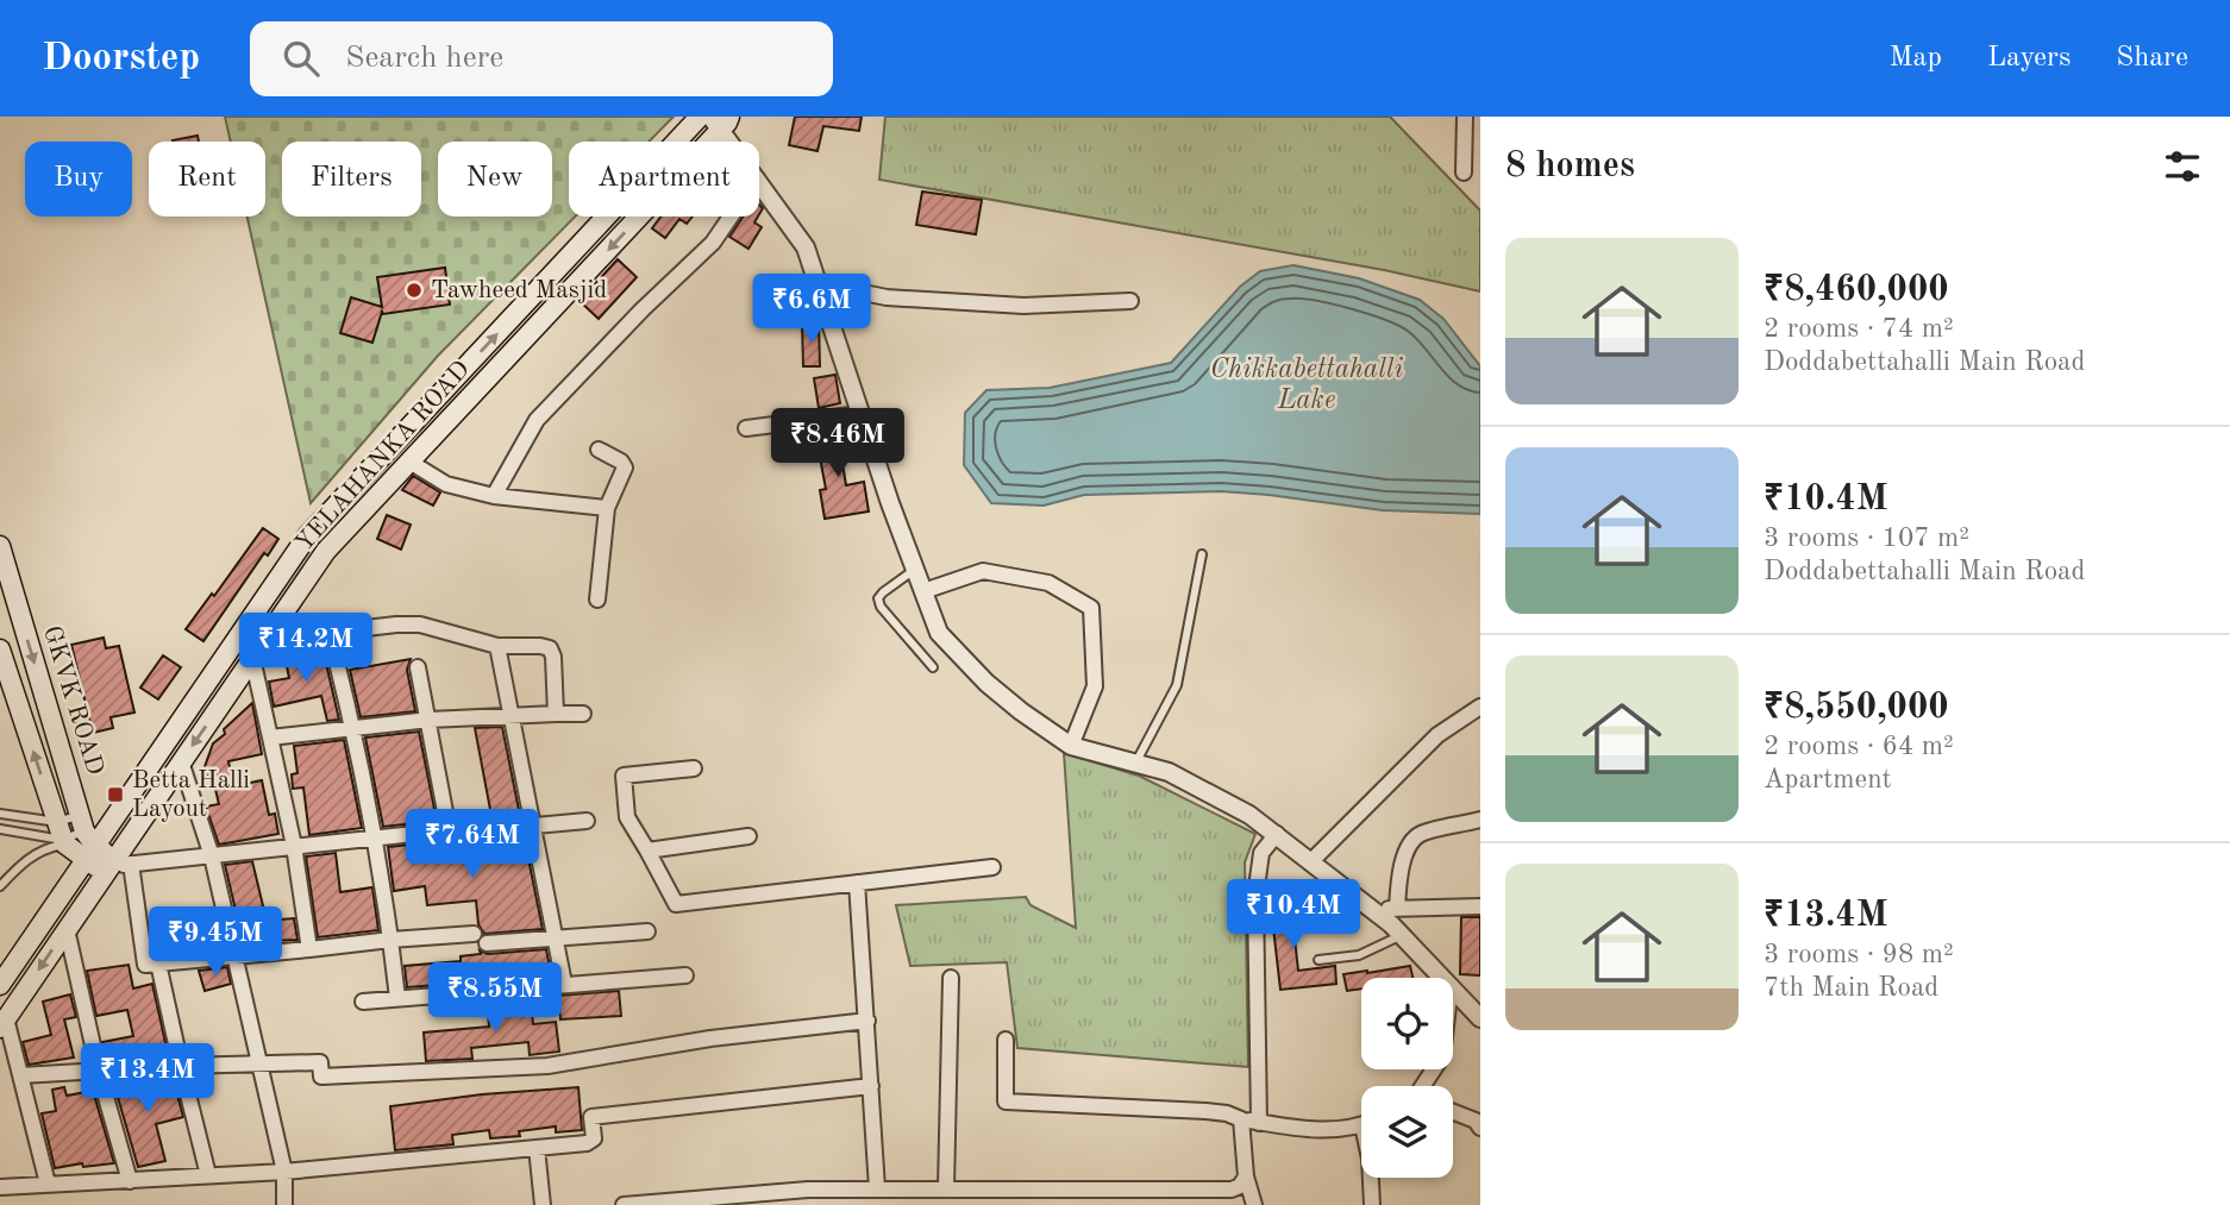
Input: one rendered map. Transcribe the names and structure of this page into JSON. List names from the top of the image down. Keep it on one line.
{"streets":{"main road":["YELAHANKA ROAD","GKVK ROAD"]},"crossings":[["YELAHANKA ROAD","GKVK ROAD"]],"water":["Chikkabettahalli Lake"],"places":{"other":["Tawheed Masjid"],"transit":["Betta Halli Layout"]},"page":{"header":"Doorstep","search":"Search here","nav":["Map","Layers","Share"],"heading":"8 homes","chip":["Buy","Rent","Filters","New","Apartment"],"list":[{"name":"₹8,460,000","note":"2 rooms · 74 m² · Doddabettahalli Main Road"},{"name":"₹10.4M","note":"3 rooms · 107 m² · Doddabettahalli Main Road"},{"name":"₹8,550,000","note":"2 rooms · 64 m² · Apartment"},{"name":"₹13.4M","note":"3 rooms · 98 m² · 7th Main Road"}],"price":["₹6.6M","₹8.46M","₹14.2M","₹7.64M","₹10.4M","₹9.45M","₹8.55M","₹13.4M"]}}
